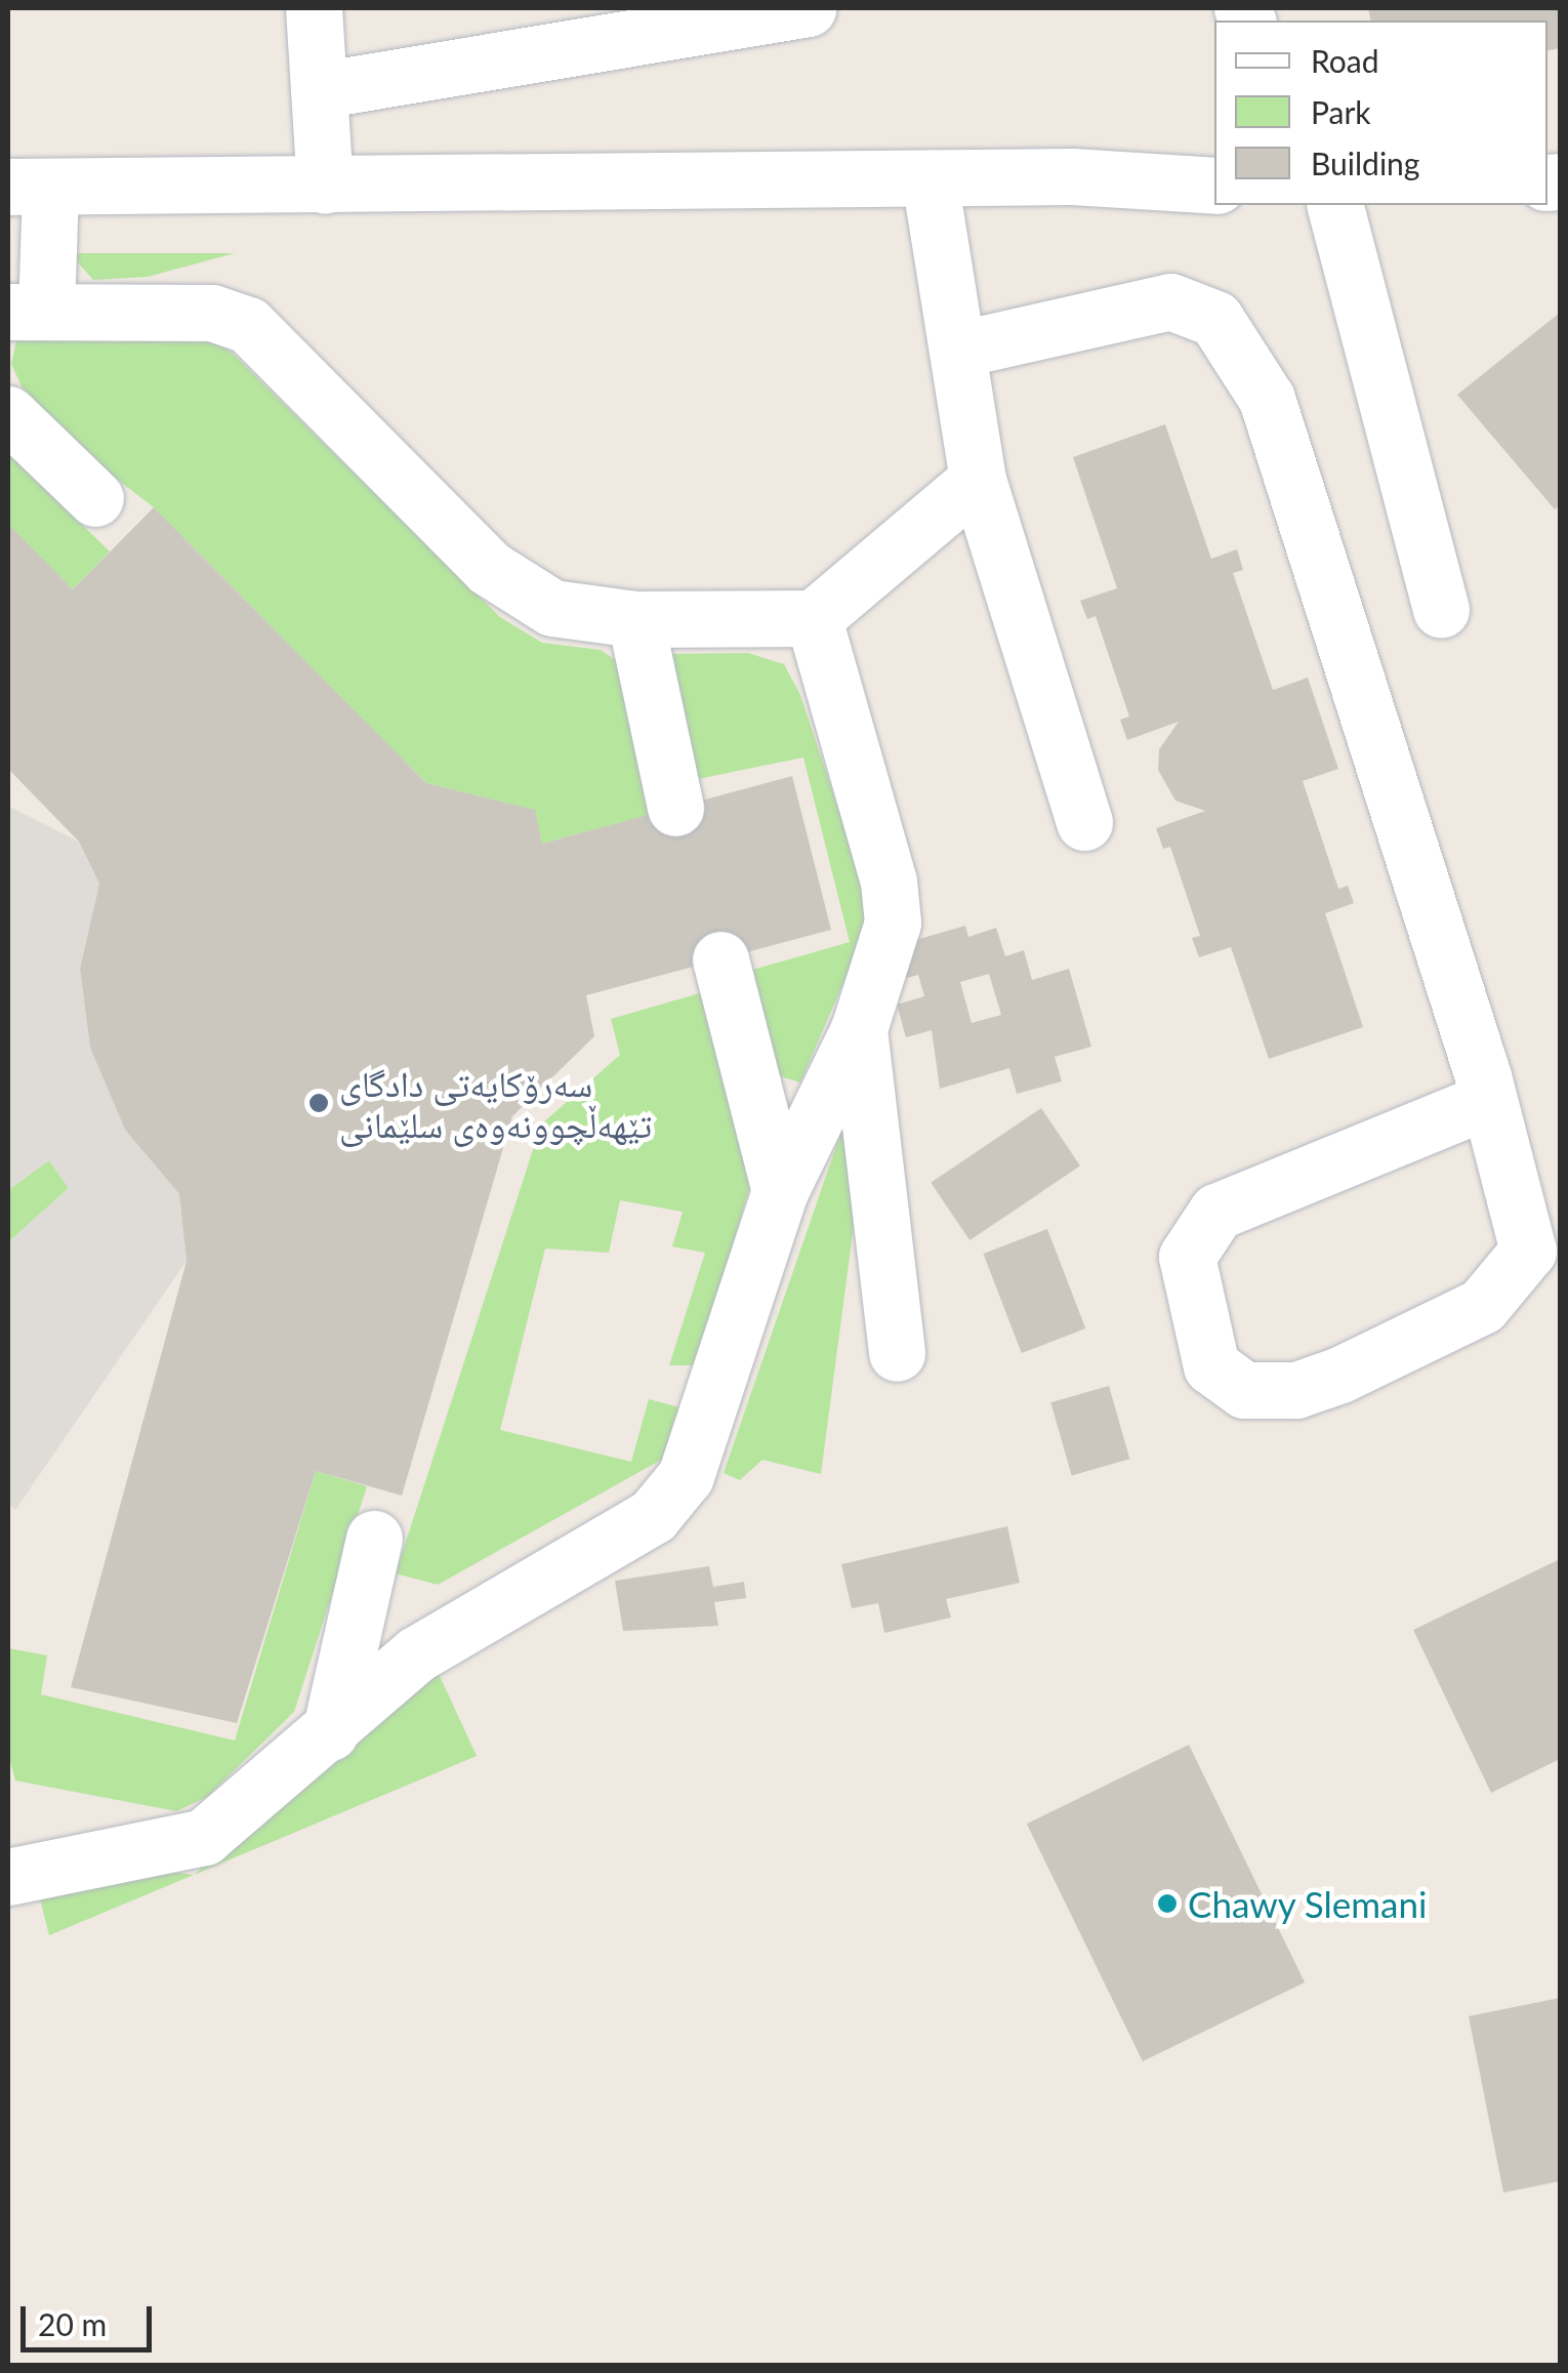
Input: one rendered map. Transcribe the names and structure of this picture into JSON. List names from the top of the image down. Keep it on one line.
{"places":["سەرۆکایەتی دادگای تێهەڵچوونەوەی سلێمانی","Chawy Slemani"],"legend":["Road","Park","Building"],"scale_bar":"20 m"}
